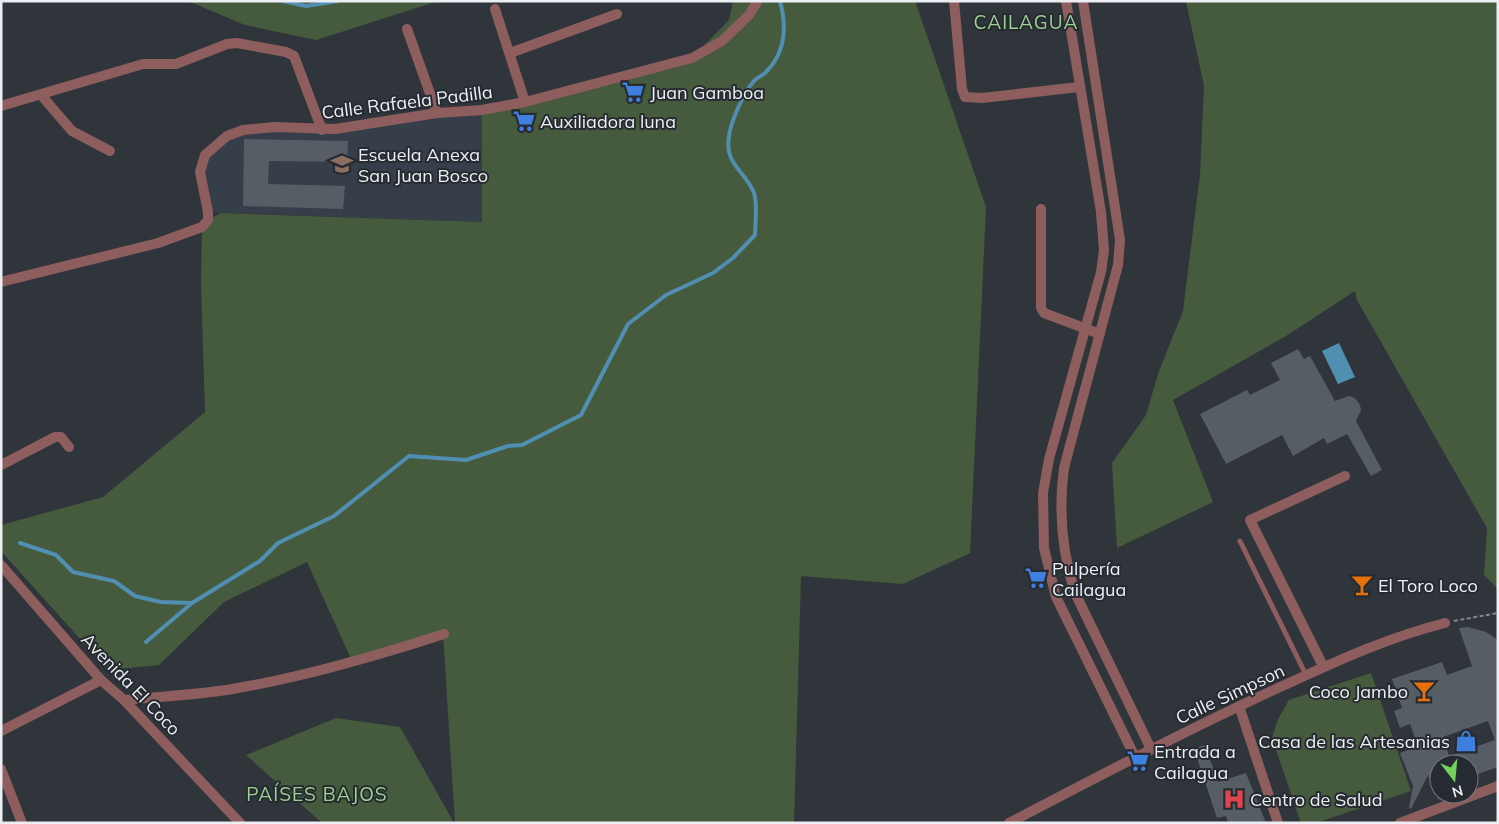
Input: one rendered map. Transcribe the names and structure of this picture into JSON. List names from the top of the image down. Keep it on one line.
{"streets":{"street":["Calle Rafaela Padilla","Avenida El Coco","Calle Simpson"]},"districts":["CAILAGUA","PAÍSES BAJOS"],"places":{"supermarket":["Juan Gamboa","Auxiliadora luna","Pulpería Cailagua","Entrada a Cailagua"],"school or university":["Escuela Anexa San Juan Bosco"],"bar":["El Toro Loco","Coco Jambo"],"shop":["Casa de las Artesanias"],"hospital":["Centro de Salud"]},"north":"bottom"}
